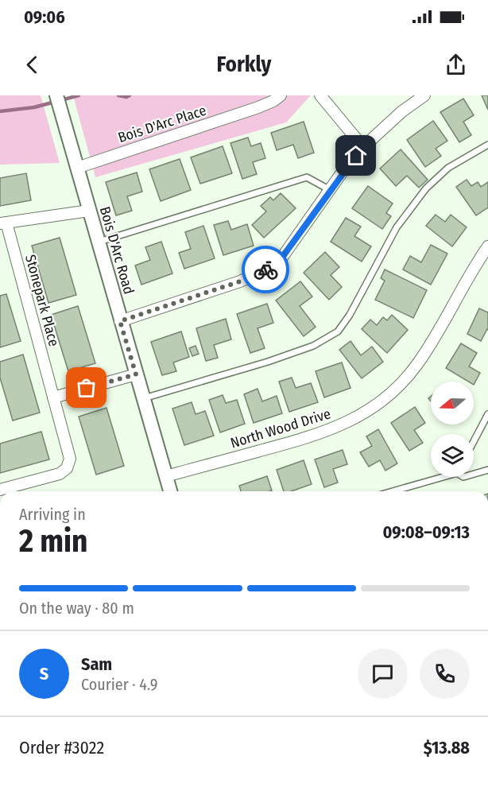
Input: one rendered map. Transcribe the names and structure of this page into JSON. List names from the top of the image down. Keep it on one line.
{"streets":{"street":["Bois D'Arc Place","Bois D'Arc Road","Stonepark Place","North Wood Drive"]},"crossings":[["Bois D'Arc Place","Bois D'Arc Road"],["Bois D'Arc Road","North Wood Drive"]],"north":"left","page":{"status":"09:06","header":"Forkly","heading":["2 min","Arriving in","09:08–09:13"],"panel":["Sam","Courier · 4.9","Order #3022","$13.88"],"bar":"On the way · 80 m","round":"S"}}
